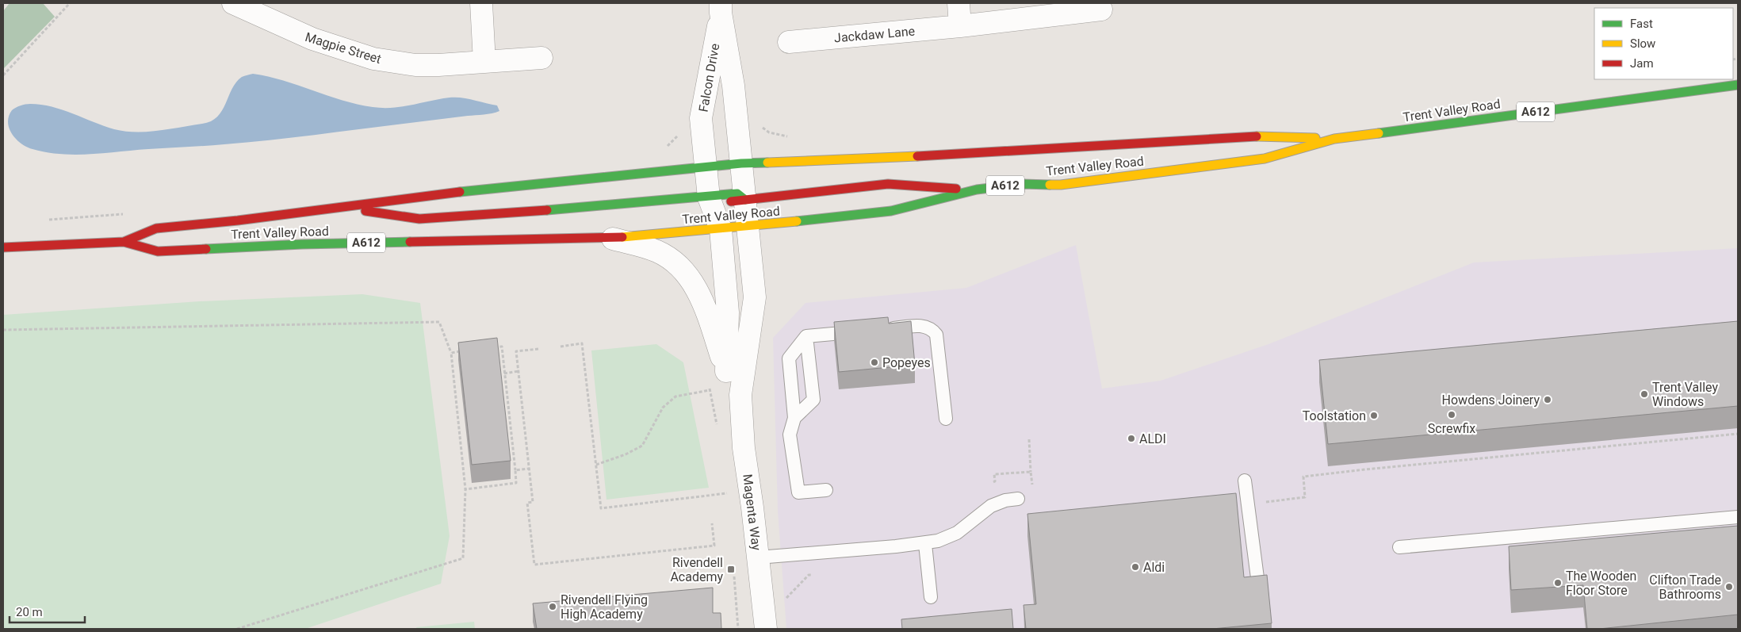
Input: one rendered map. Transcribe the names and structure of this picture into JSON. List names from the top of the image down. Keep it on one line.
{"streets":{"main road":["Trent Valley Road","A612"],"street":["Jackdaw Lane","Magpie Street","Falcon Drive","Magenta Way"]},"crossings":[["Falcon Drive","Trent Valley Road"],["Falcon Drive","A612"],["Falcon Drive","Magenta Way"],["Trent Valley Road","A612"],["Trent Valley Road","Magenta Way"]],"places":{"other":["Popeyes","Trent Valley Windows","Howdens Joinery","Screwfix","Toolstation","ALDI","Aldi","The Wooden Floor Store","Clifton Trade Bathrooms","Rivendell Flying High Academy"],"transit":["Rivendell Academy"]},"legend":["Fast","Slow","Jam"],"scale_bar":"20 m"}
